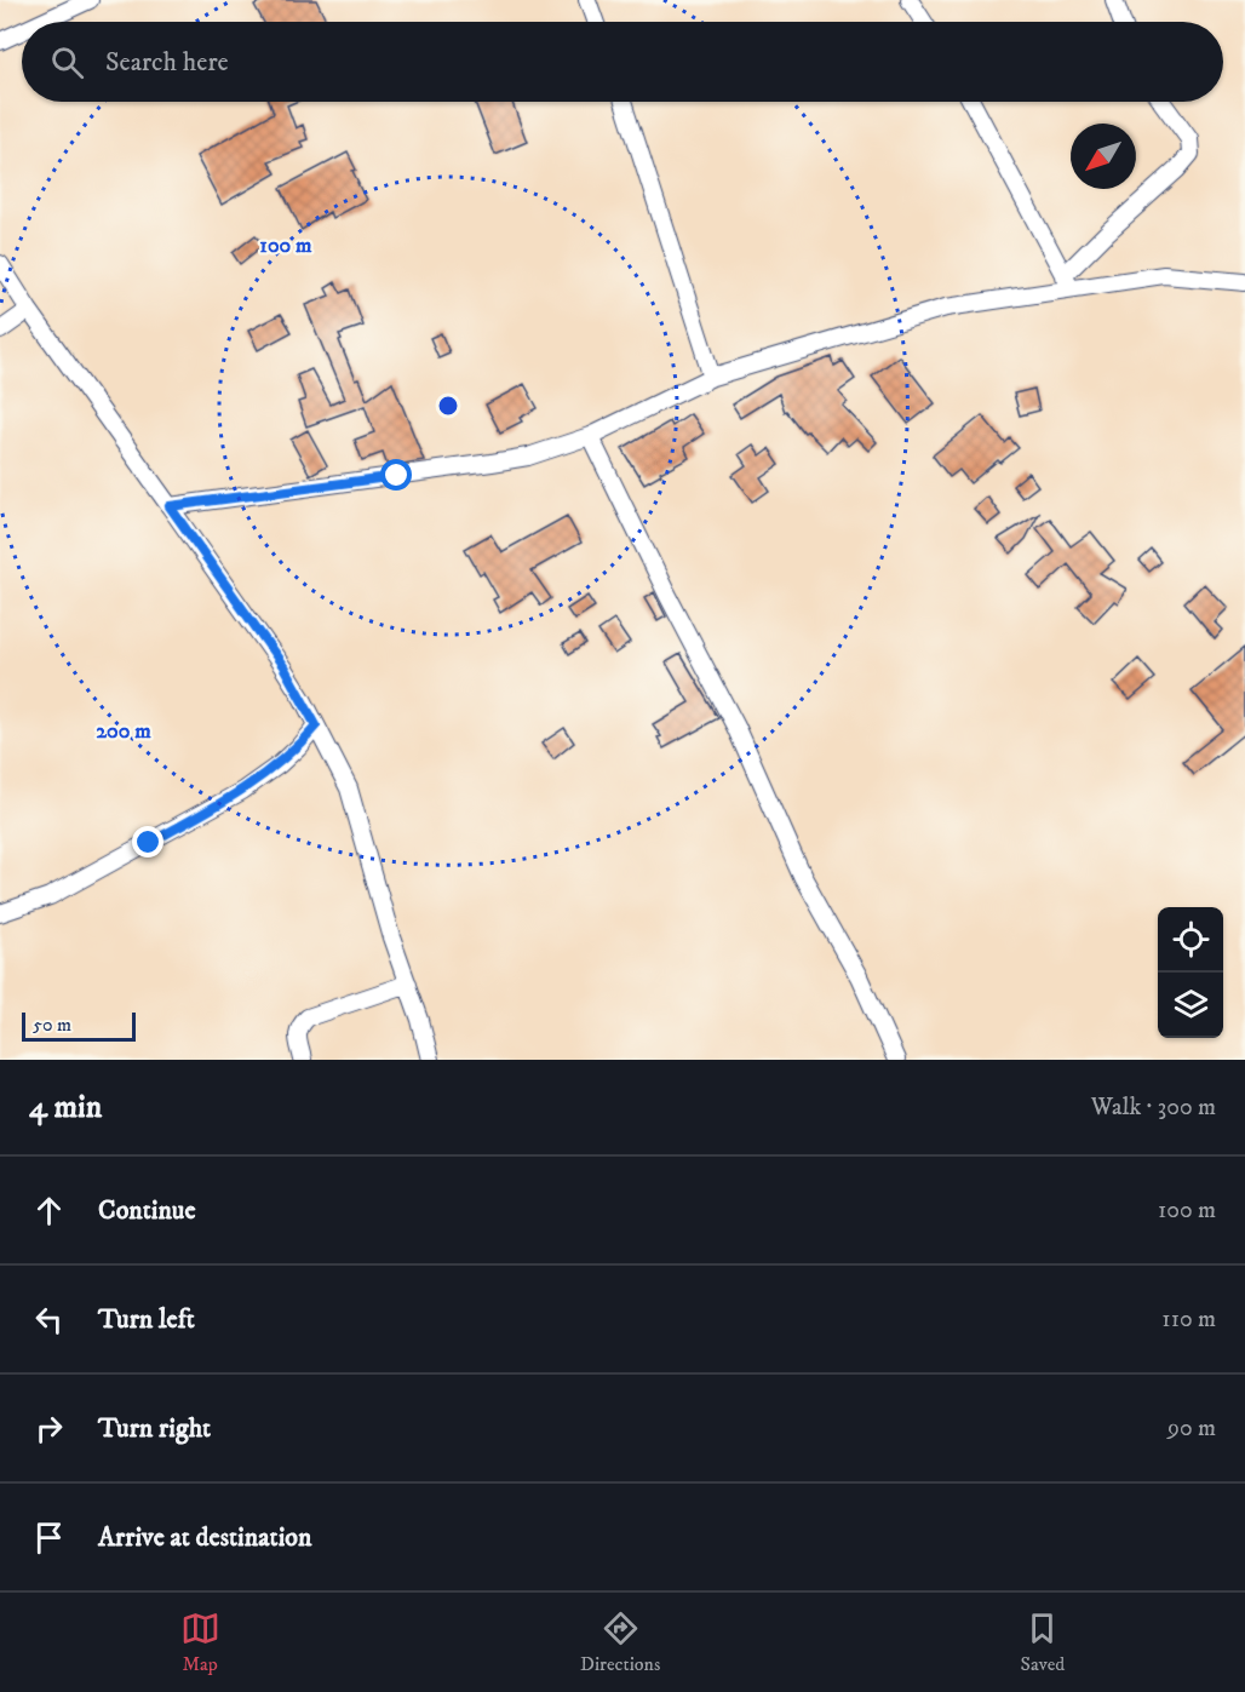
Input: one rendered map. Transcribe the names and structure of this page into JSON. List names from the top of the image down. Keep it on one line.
{"scale_bar":"50 m","north":"bottom left","page":{"search":"Search here","scale":"50 m","heading":["4 min","Walk · 300 m"],"list":[["Continue","100 m"],["Turn left","110 m"],["Turn right","90 m"],"Arrive at destination"],"nav":["Map","Directions","Saved"]},"rings":["100 m","200 m"]}
